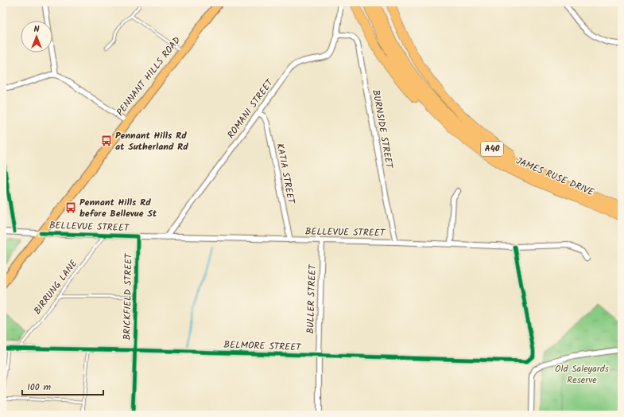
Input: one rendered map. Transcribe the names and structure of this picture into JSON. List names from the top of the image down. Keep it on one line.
{"streets":{"highway":["A40","JAMES RUSE DRIVE"],"main road":["PENNANT HILLS ROAD"],"street":["ROMANI STREET","BURNSIDE STREET","KATIA STREET","BELLEVUE STREET","BRICKFIELD STREET","BULLER STREET","BELMORE STREET"],"lane":["BIRRUNG LANE"]},"crossings":[["PENNANT HILLS ROAD","BELLEVUE STREET"],["ROMANI STREET","BURNSIDE STREET"],["ROMANI STREET","KATIA STREET"],["ROMANI STREET","BELLEVUE STREET"],["BURNSIDE STREET","BELLEVUE STREET"],["KATIA STREET","BELLEVUE STREET"],["BELLEVUE STREET","BIRRUNG LANE"],["BELLEVUE STREET","BRICKFIELD STREET"],["BELLEVUE STREET","BULLER STREET"],["BELLEVUE STREET","BELMORE STREET"],["BIRRUNG LANE","BELMORE STREET"],["BRICKFIELD STREET","BELMORE STREET"],["BULLER STREET","BELMORE STREET"]],"parks":["Old Saleyards Reserve"],"places":{"bus stop":["Pennant Hills Rd at Sutherland Rd","Pennant Hills Rd before Bellevue St"]},"scale_bar":"100 m","north":"top"}
